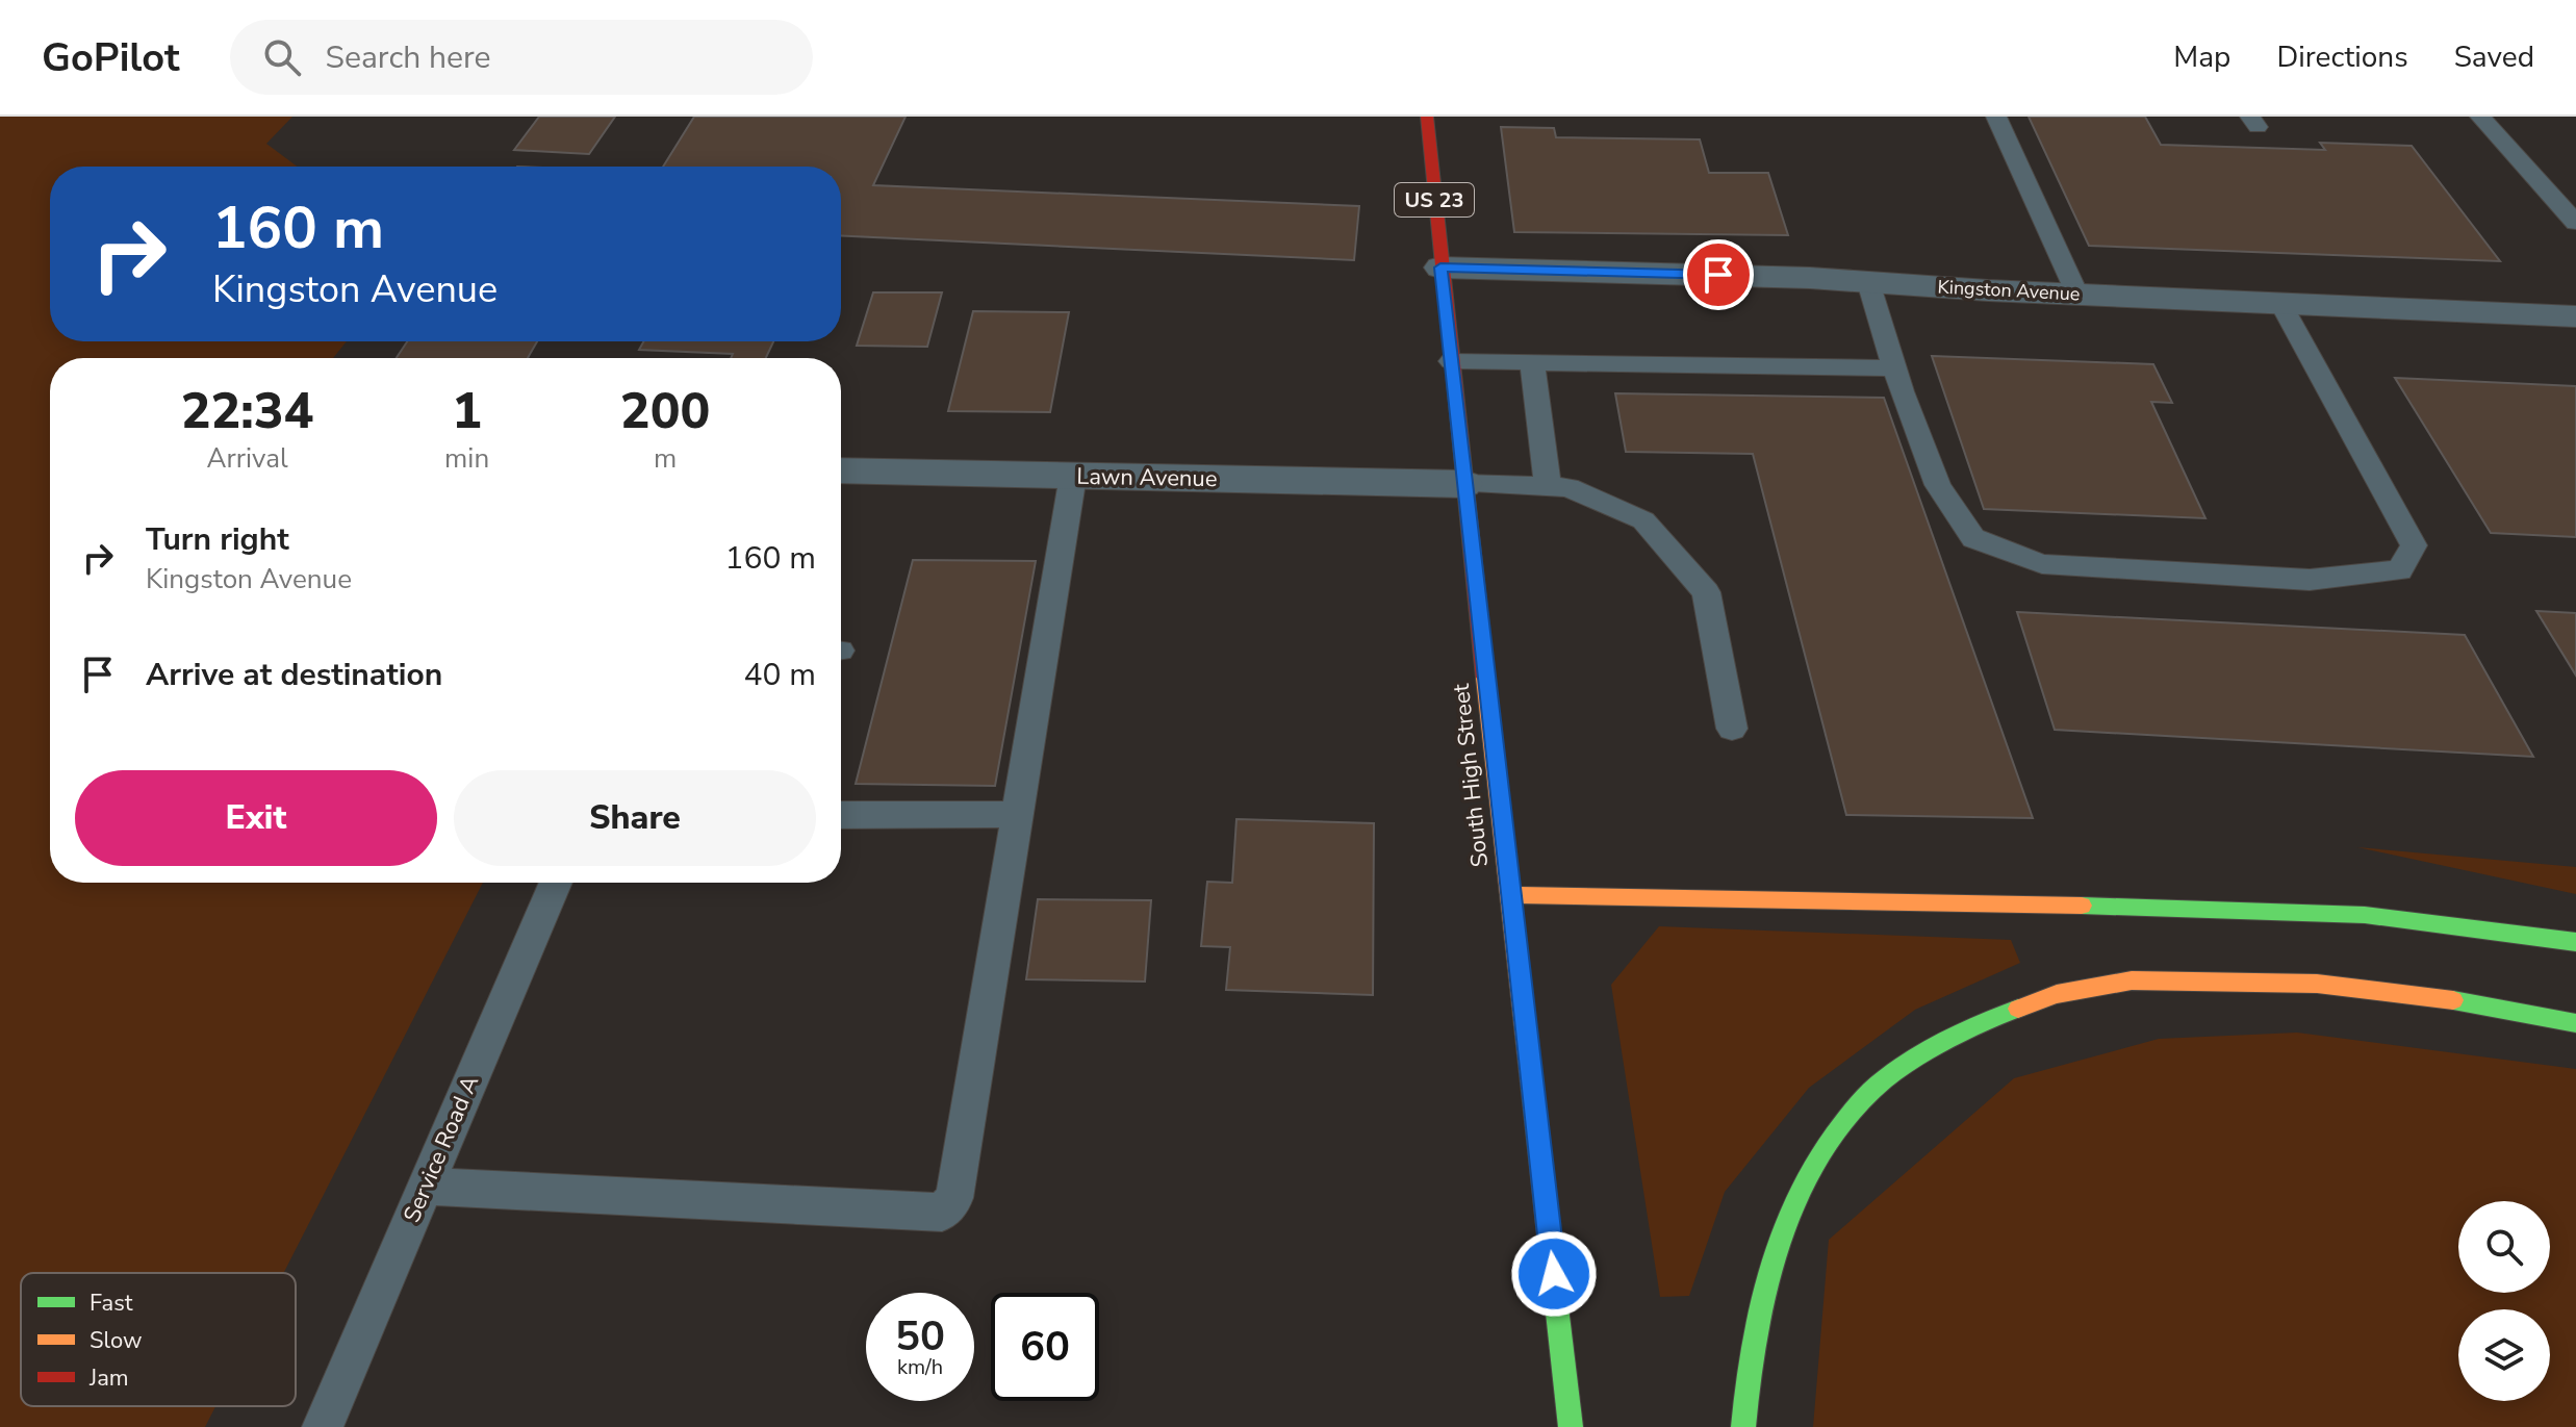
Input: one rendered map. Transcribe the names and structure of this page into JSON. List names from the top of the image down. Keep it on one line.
{"streets":{"main road":["US 23","South High Street"],"street":["Kingston Avenue","Lawn Avenue"],"lane":["Service Road A"]},"crossings":[["Kingston Avenue","South High Street"],["Lawn Avenue","South High Street"]],"legend":["Fast","Slow","Jam"],"page":{"header":"GoPilot","search":"Search here","nav":["Map","Directions","Saved"],"turn":["160 m","Kingston Avenue"],"eta":["22:34","Arrival","1","min","200","m"],"list":[{"name":"Turn right","note":"Kingston Avenue","value":"160 m"},{"name":"Arrive at destination","value":"40 m"}],"buttons":["Exit","Share"],"speed":"50 km/h","limit":"60"}}
